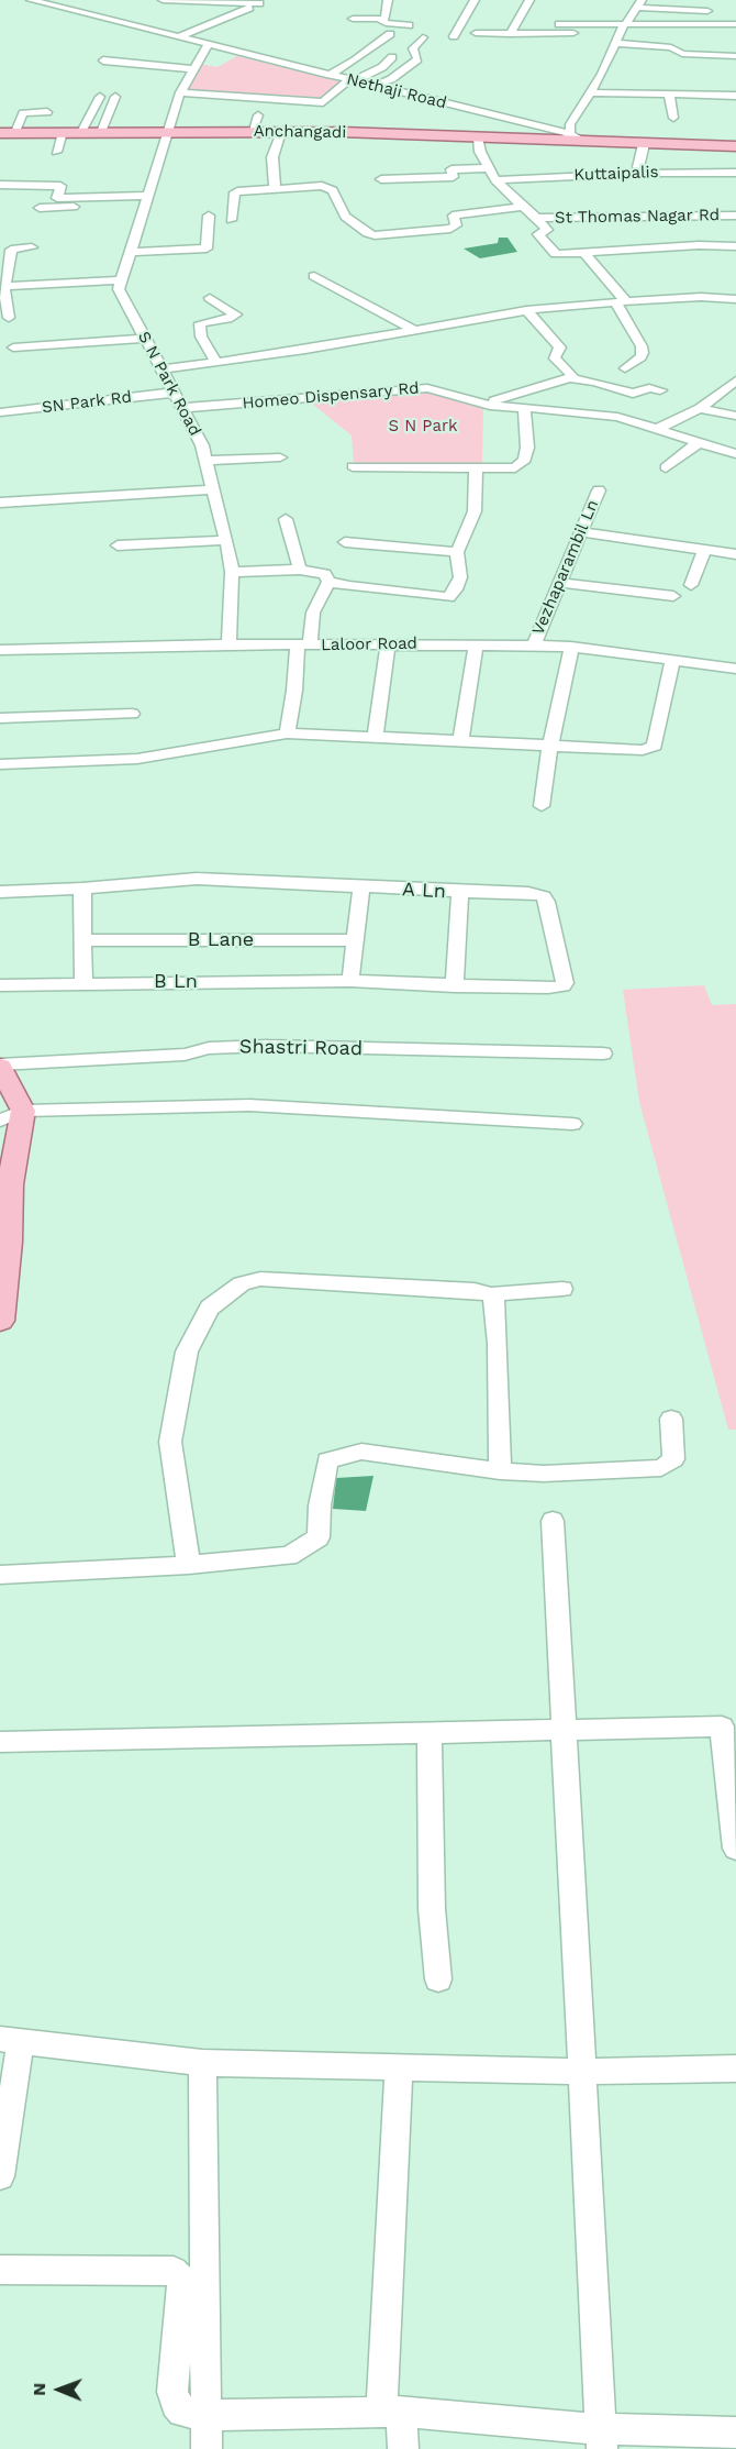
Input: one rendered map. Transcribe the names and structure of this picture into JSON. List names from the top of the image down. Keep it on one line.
{"streets":{"main road":["Anchangadi"],"street":["Nethaji Road","Kuttaipalis","St Thomas Nagar Rd","S N Park Road","Homeo Dispensary Rd","SN Park Rd","Vezhaparambil Ln","Laloor Road","A Ln","B Lane","B Ln","Shastri Road"]},"crossings":[["Nethaji Road","Anchangadi"],["S N Park Road","Homeo Dispensary Rd"],["S N Park Road","SN Park Rd"],["S N Park Road","Laloor Road"],["Vezhaparambil Ln","Laloor Road"],["A Ln","B Ln"]],"parks":["S N Park"],"north":"left"}
